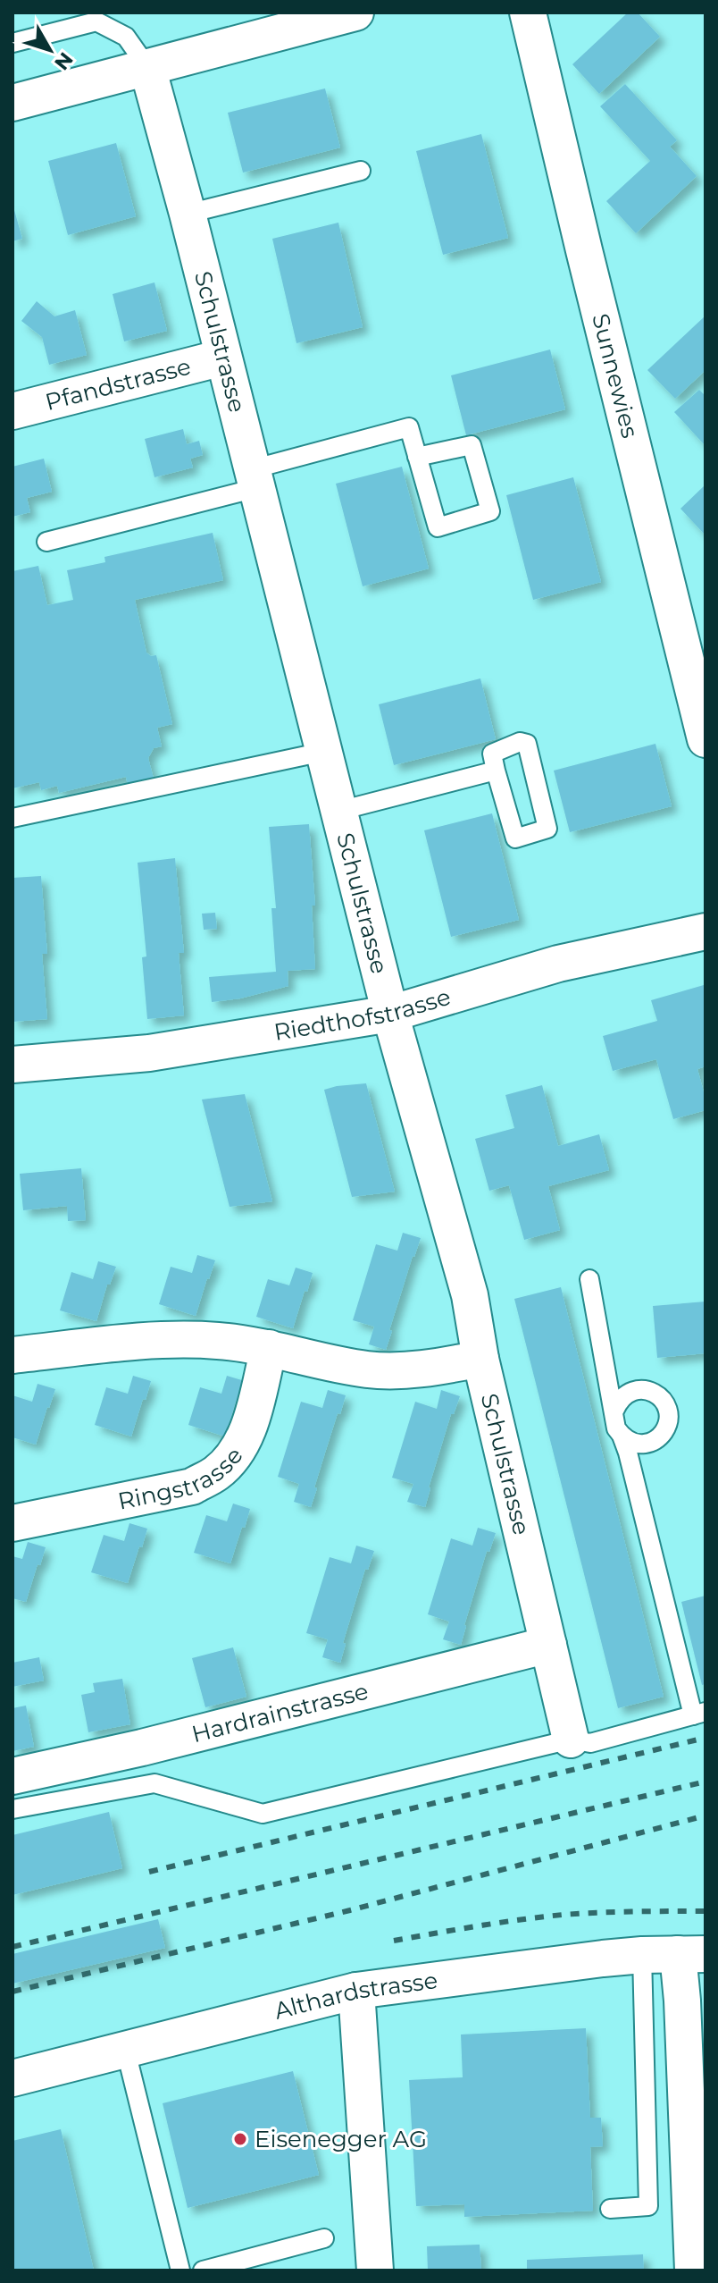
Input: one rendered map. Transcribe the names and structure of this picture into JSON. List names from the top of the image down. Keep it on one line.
{"streets":{"street":["Schulstrasse","Sunnewies","Pfandstrasse","Riedthofstrasse","Ringstrasse","Hardrainstrasse","Althardstrasse"]},"crossings":[["Schulstrasse","Pfandstrasse"],["Schulstrasse","Riedthofstrasse"],["Schulstrasse","Hardrainstrasse"]],"places":["Eisenegger AG"],"north":"bottom right"}
